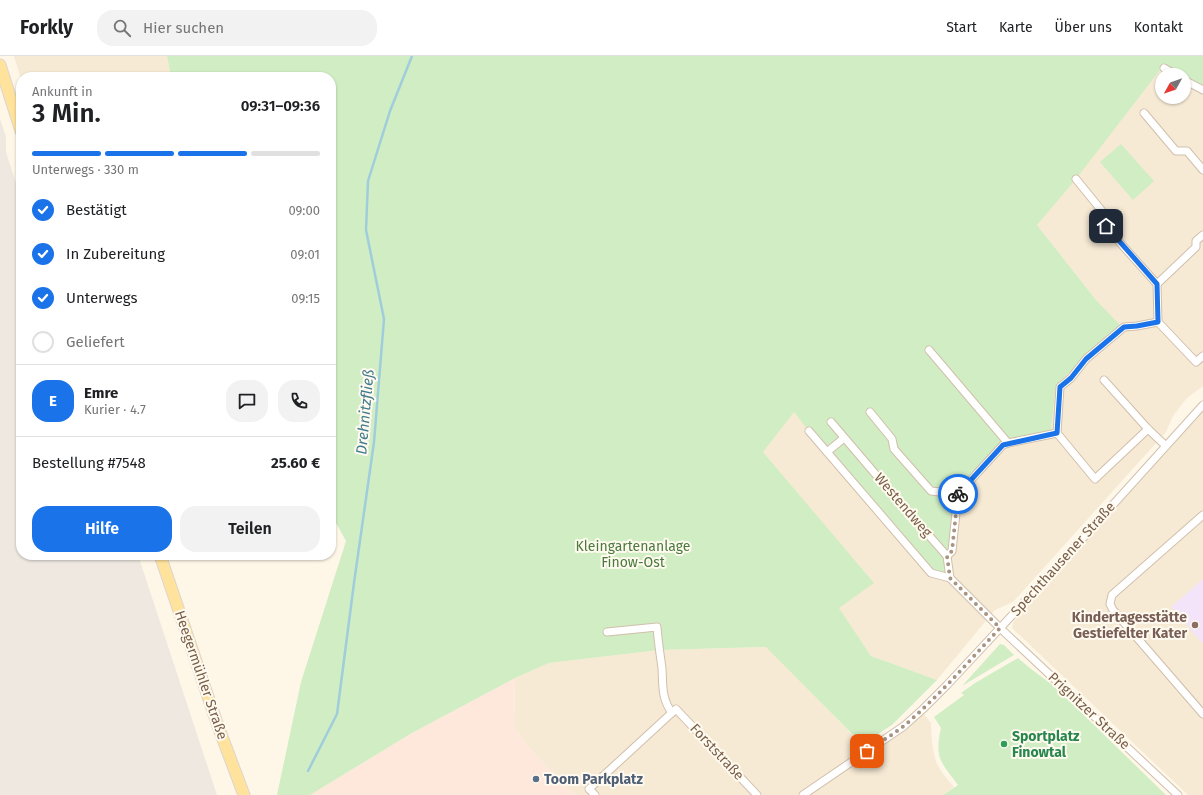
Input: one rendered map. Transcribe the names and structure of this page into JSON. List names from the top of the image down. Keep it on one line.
{"streets":{"main road":["Heegermühler Straße"],"street":["Westendweg","Spechthausener Straße","Prignitzer Straße","Forststraße"]},"crossings":[["Westendweg","Spechthausener Straße"],["Westendweg","Prignitzer Straße"],["Spechthausener Straße","Prignitzer Straße"]],"water":["Drehnitzfließ"],"parks":["Kleingartenanlage Finow-Ost"],"places":["Kindertagesstätte Gestiefelter Kater","Sportplatz Finowtal","Toom Parkplatz"],"north":"bottom left","page":{"header":"Forkly","search":"Hier suchen","nav":["Start","Karte","Über uns","Kontakt"],"heading":["3 Min.","Ankunft in","09:31–09:36"],"panel":["Emre","Kurier · 4.7","Bestellung #7548","25.60 €"],"bar":"Unterwegs · 330 m","list":[["Bestätigt","09:00"],["In Zubereitung","09:01"],["Unterwegs","09:15"],"Geliefert"],"round":"E","buttons":["Hilfe","Teilen"]}}
